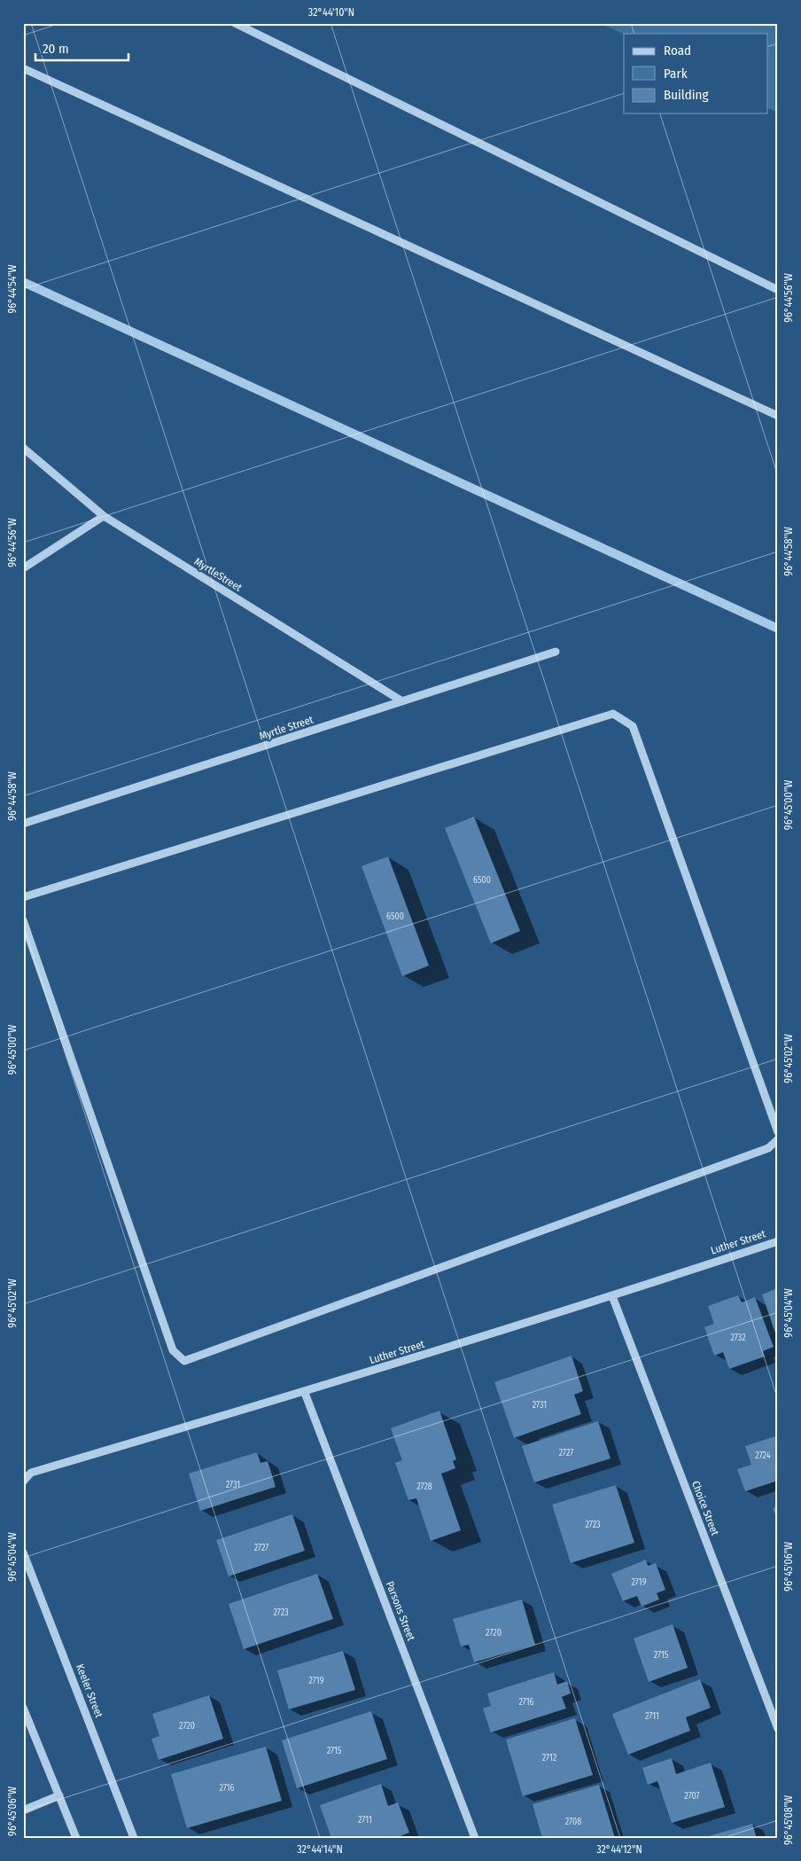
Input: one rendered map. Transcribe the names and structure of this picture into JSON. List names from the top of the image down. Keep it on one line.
{"streets":{"street":["MyrtleStreet","Myrtle Street","Luther Street","Choice Street","Parsons Street","Keeler Street"]},"crossings":[["MyrtleStreet","Myrtle Street"],["Luther Street","Choice Street"],["Luther Street","Parsons Street"]],"house_numbers":["6500","6500","2732","2731","2727","2724","2731","2728","2723","2727","2719","2723","2720","2715","2719","2716","2711","2720","2715","2712","2716","2707","2711","2708"],"legend":["Road","Park","Building"],"scale_bar":"20 m","coordinates":["32°44'10\"N","96°44'54\"W","96°44'56\"W","96°44'58\"W","96°45'00\"W","96°45'02\"W","96°45'04\"W","96°45'06\"W","96°45'08\"W","32°44'14\"N","32°44'12\"N"]}
